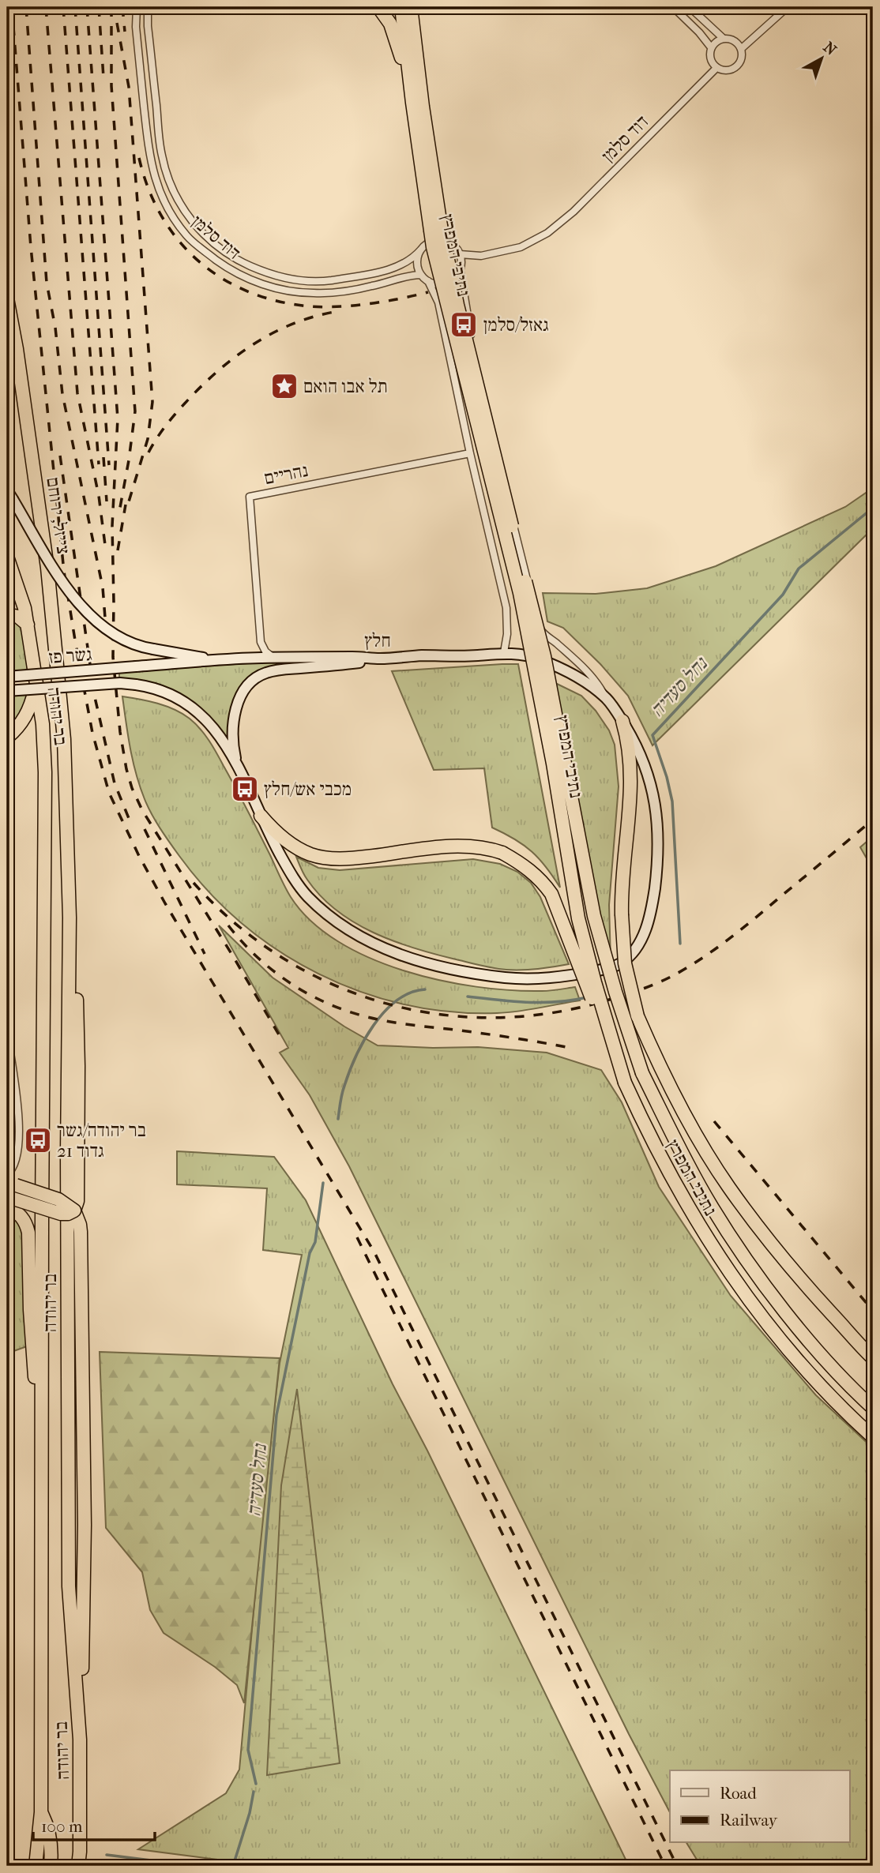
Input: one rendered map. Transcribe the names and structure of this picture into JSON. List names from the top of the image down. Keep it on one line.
{"streets":{"highway":["נתיבי המפרץ","צייזל, ירוחם","בר יהודה"],"street":["דוד סלמן","נהריים","חלץ","גשר פז"]},"crossings":[["צייזל, ירוחם","בר יהודה"],["חלץ","גשר פז"]],"water":["נחל סעדיה"],"places":{"bus stop":["גאזל/סלמן","מכבי אש/חלץ","בר יהודה/גשר גדוד 21"],"place":["תל אבו הואם"]},"legend":["Road","Railway"],"scale_bar":"100 m","north":"top right"}
